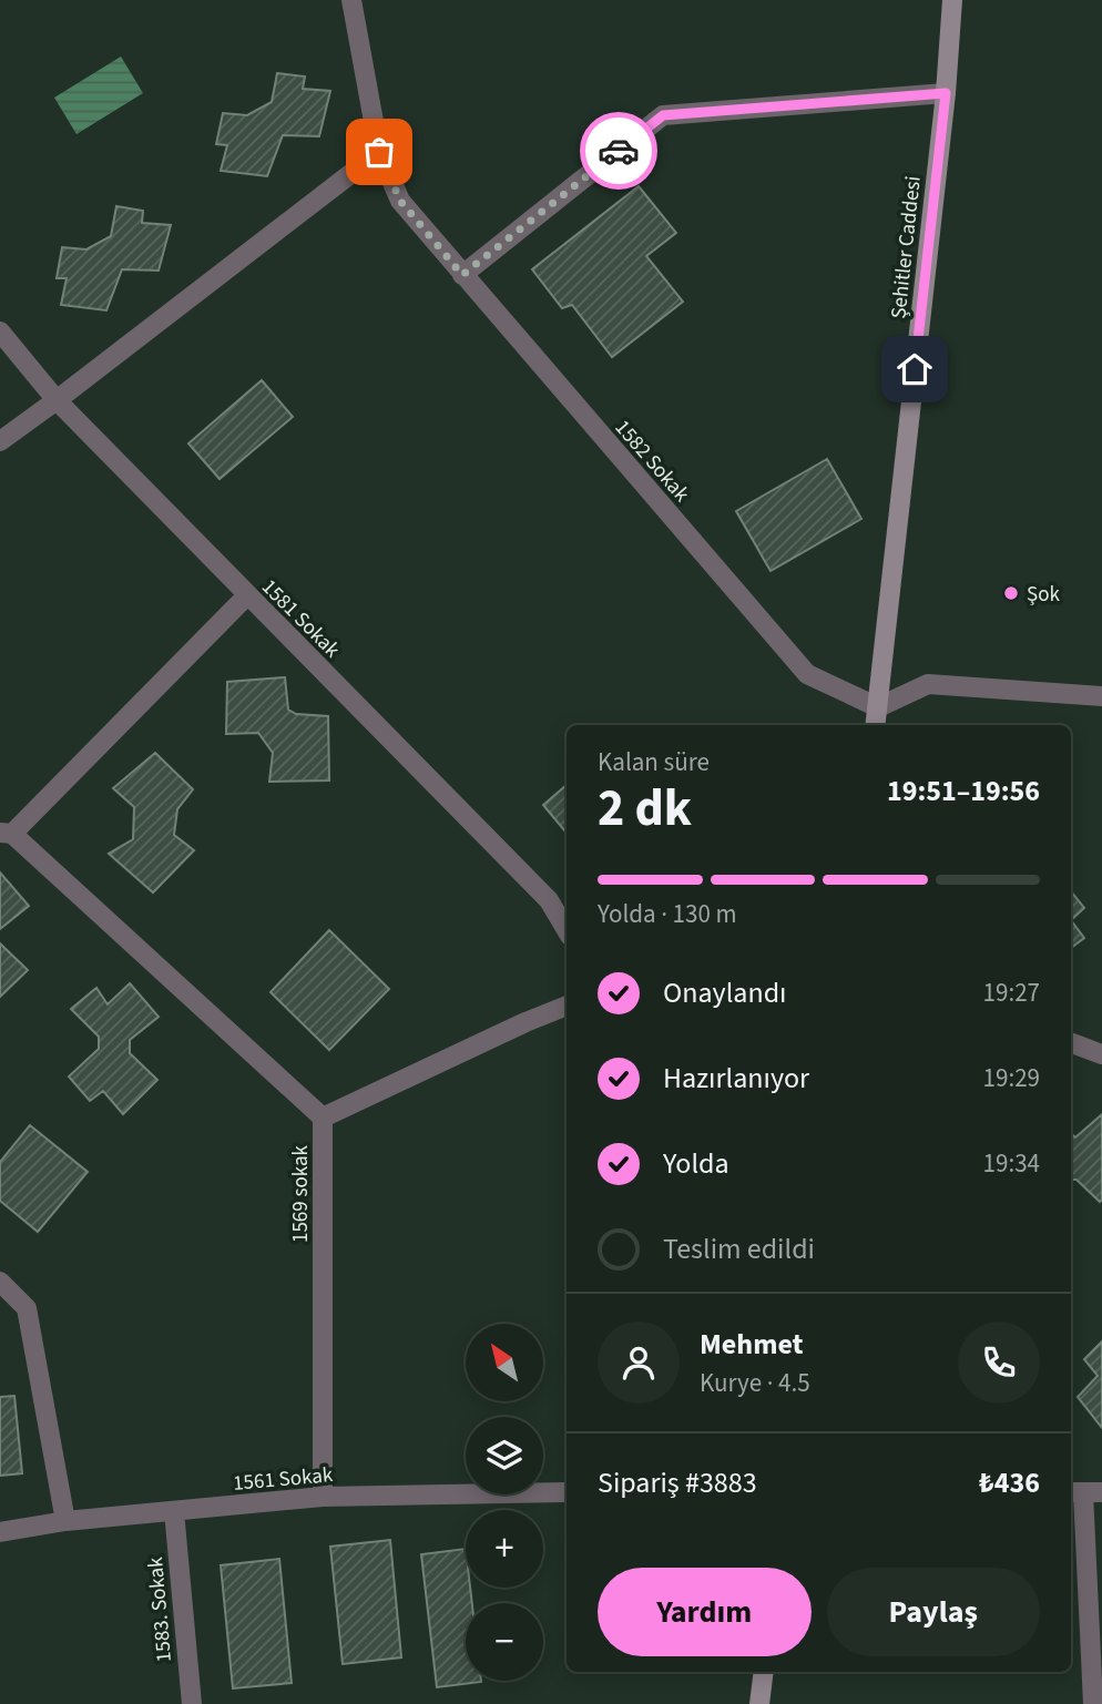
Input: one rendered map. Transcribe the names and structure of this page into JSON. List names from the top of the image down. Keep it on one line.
{"streets":{"street":["Şehitler Caddesi","1582 Sokak","1581 Sokak","1569 sokak","1561 Sokak","1583. Sokak"]},"crossings":[["Şehitler Caddesi","1582 Sokak"],["1569 sokak","1561 Sokak"],["1561 Sokak","1583. Sokak"]],"places":["Şok"],"north":"top left","page":{"heading":["2 dk","Kalan süre","19:51–19:56"],"panel":["Mehmet","Kurye · 4.5","Sipariş #3883","₺436"],"bar":"Yolda · 130 m","list":[["Onaylandı","19:27"],["Hazırlanıyor","19:29"],["Yolda","19:34"],"Teslim edildi"],"map_buttons":["+","−"],"buttons":["Yardım","Paylaş"]}}
